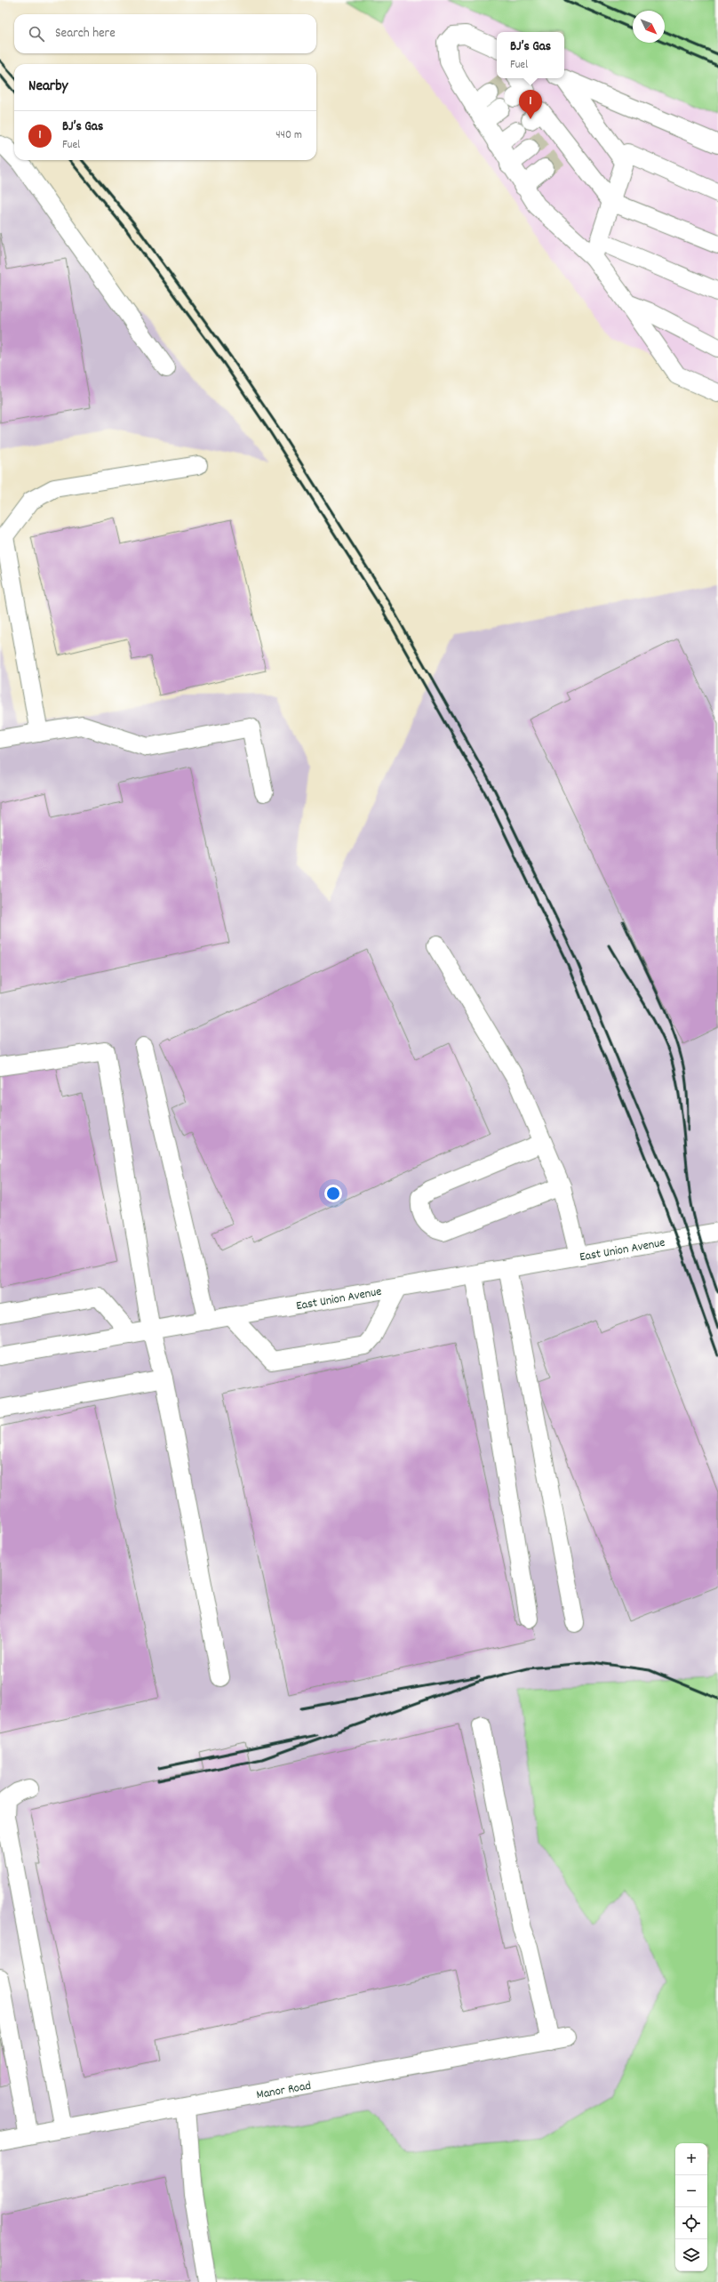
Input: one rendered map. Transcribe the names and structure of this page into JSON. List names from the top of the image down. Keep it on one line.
{"streets":{"street":["East Union Avenue","Manor Road"]},"north":"bottom right","page":{"search":"Search here","popup":["BJ’s Gas","Fuel"],"heading":"Nearby","pins":"1","list":[{"mark":"1","name":"BJ’s Gas","note":"Fuel","value":"440 m"}],"map_buttons":["+","−"]}}
